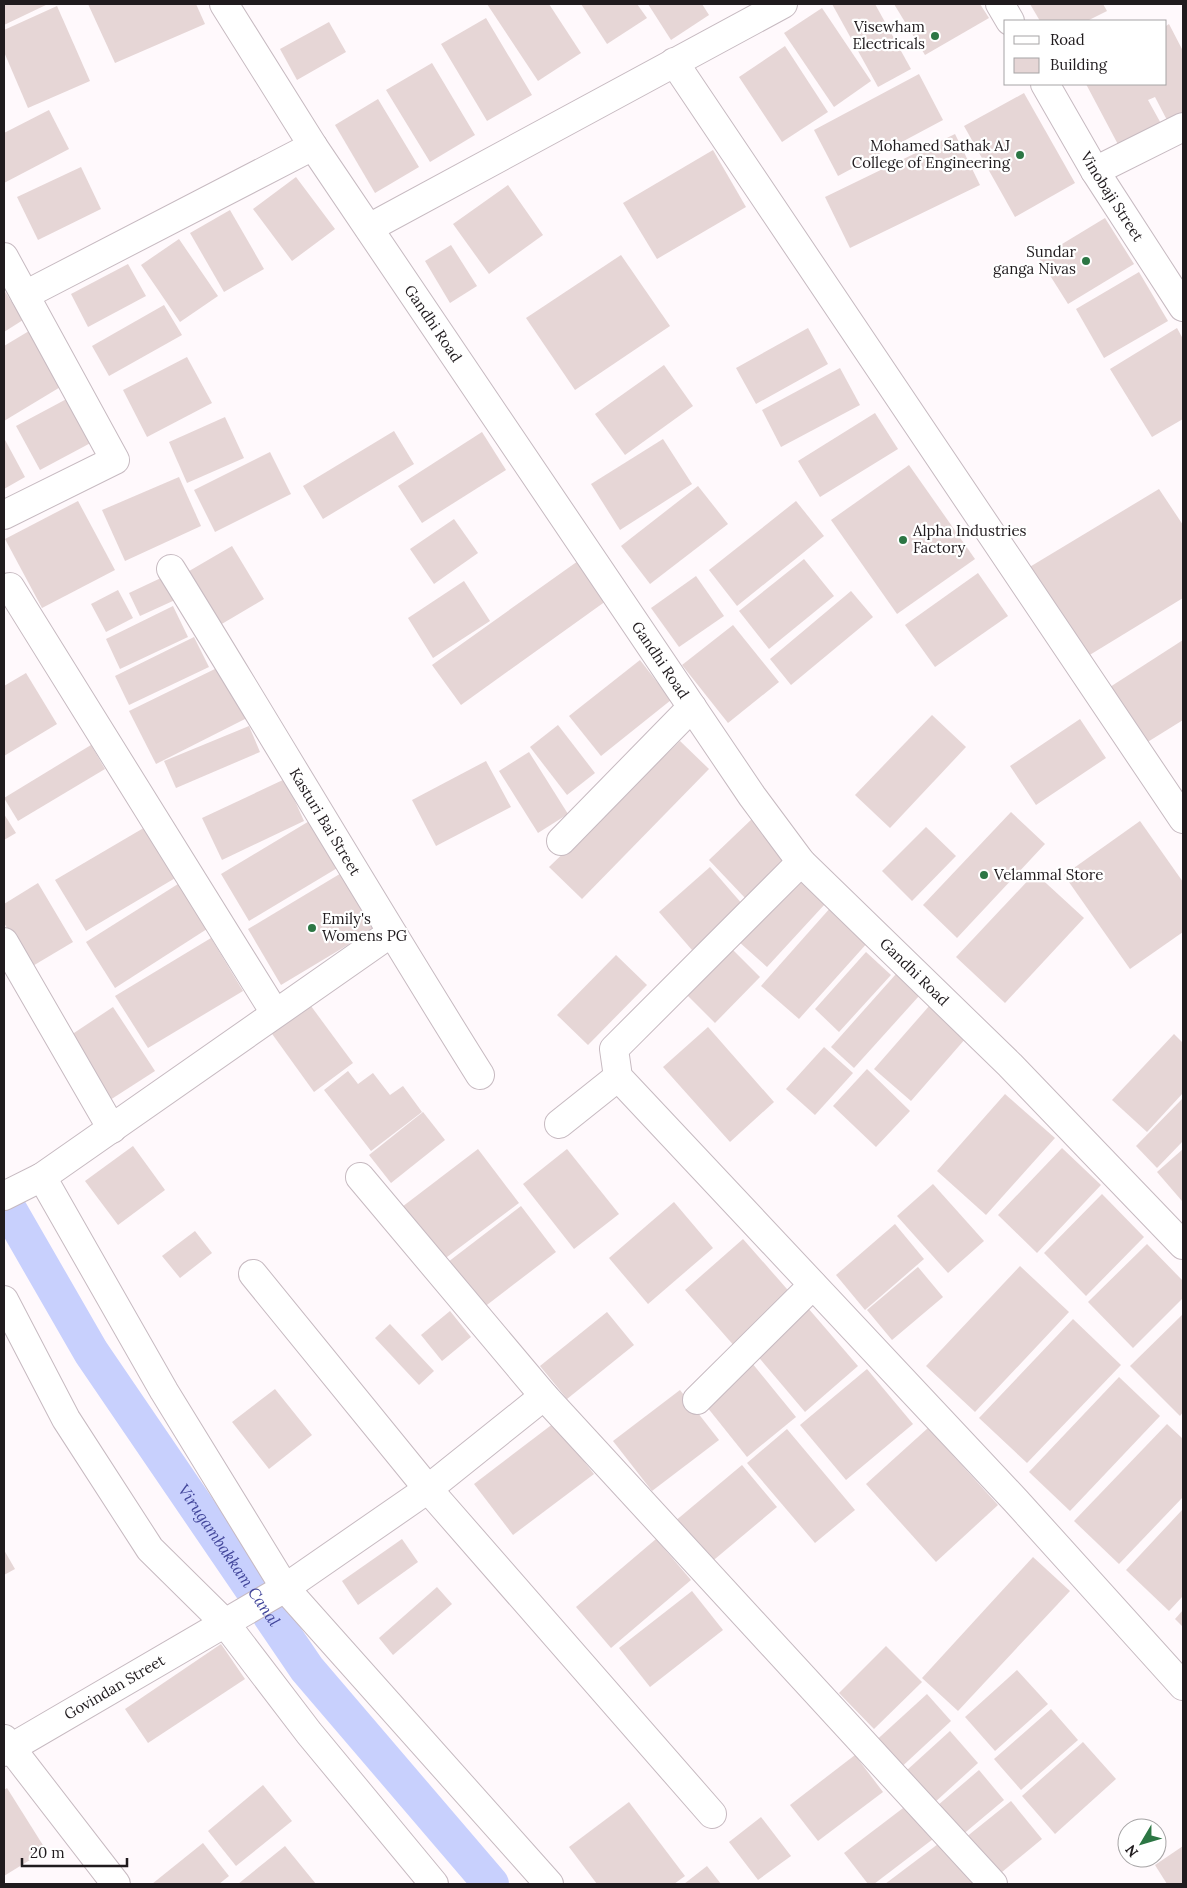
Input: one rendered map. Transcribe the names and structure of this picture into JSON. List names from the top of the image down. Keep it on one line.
{"streets":{"street":["Vinobaji Street","Gandhi Road","Kasturi Bai Street","Govindan Street"]},"water":["Virugambakkam Canal"],"places":["Visewham Electricals","Mohamed Sathak AJ College of Engineering","Sundar ganga Nivas","Alpha Industries Factory","Velammal Store","Emily's Womens PG"],"legend":["Road","Building"],"scale_bar":"20 m","north":"bottom left"}
